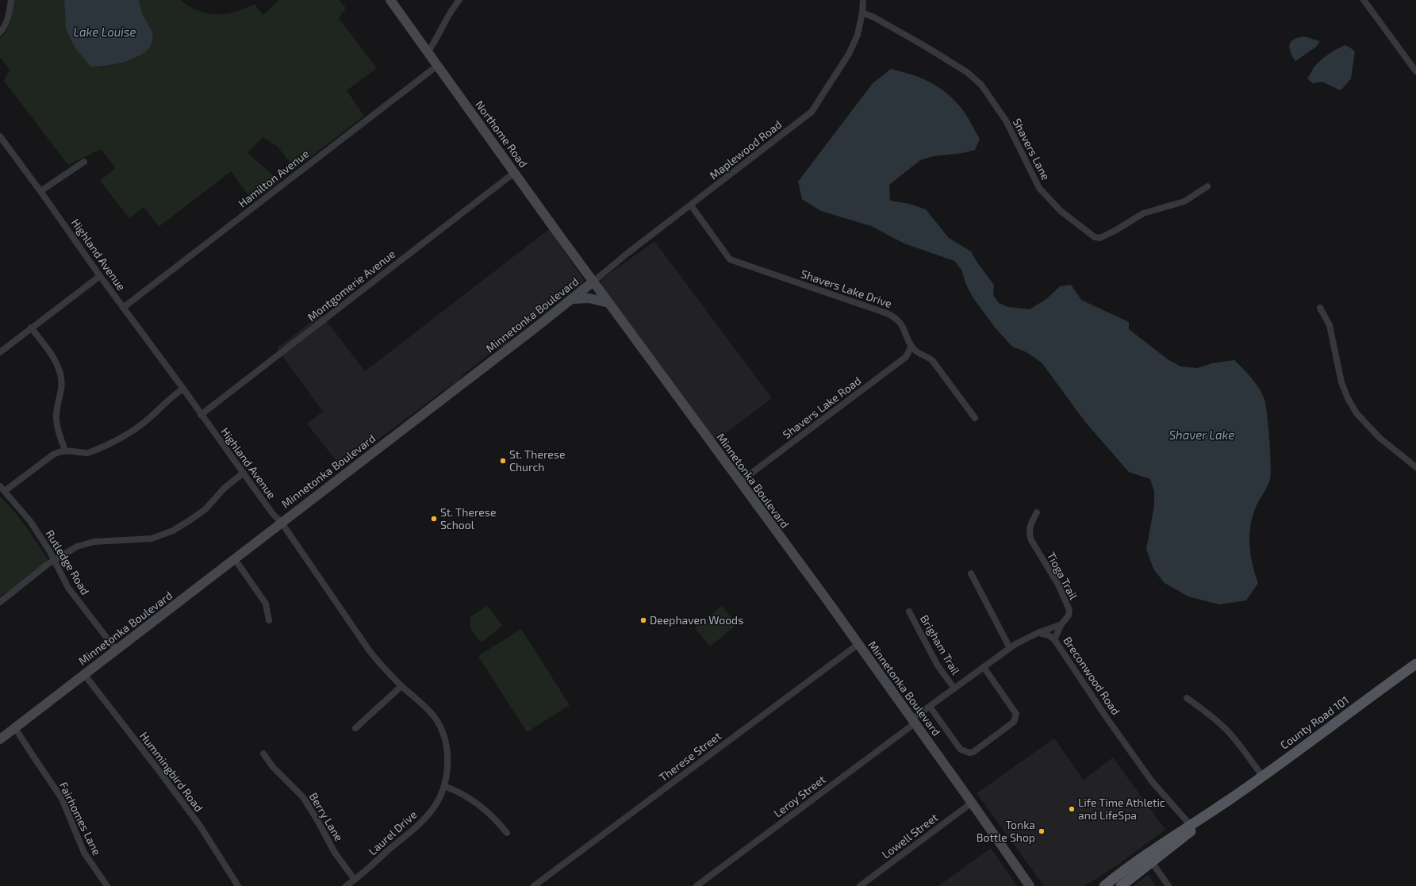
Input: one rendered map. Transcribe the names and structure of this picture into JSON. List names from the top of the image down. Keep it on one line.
{"streets":{"main road":["County Road 101"],"street":["Northome Road","Shavers Lane","Maplewood Road","Hamilton Avenue","Highland Avenue","Montgomerie Avenue","Shavers Lake Drive","Minnetonka Boulevard","Shavers Lake Road","Rutledge Road","Tioga Trail","Brigham Trail","Breconwood Road","Therese Street","Hummingbird Road","Leroy Street","Berry Lane","Fairhomes Lane","Laurel Drive","Lowell Street"]},"crossings":[["Northome Road","Maplewood Road"],["Northome Road","Hamilton Avenue"],["Northome Road","Montgomerie Avenue"],["Northome Road","Minnetonka Boulevard"],["Shavers Lane","Maplewood Road"],["Maplewood Road","Shavers Lake Drive"],["Maplewood Road","Minnetonka Boulevard"],["Hamilton Avenue","Highland Avenue"],["Highland Avenue","Montgomerie Avenue"],["Highland Avenue","Minnetonka Boulevard"],["Highland Avenue","Laurel Drive"],["Shavers Lake Drive","Shavers Lake Road"],["Minnetonka Boulevard","Shavers Lake Road"],["Minnetonka Boulevard","Rutledge Road"],["Minnetonka Boulevard","Therese Street"],["Minnetonka Boulevard","Hummingbird Road"],["Minnetonka Boulevard","Leroy Street"],["Minnetonka Boulevard","Fairhomes Lane"],["Minnetonka Boulevard","Lowell Street"],["Breconwood Road","County Road 101"],["Berry Lane","Laurel Drive"]],"water":["Lake Louise","Shaver Lake"],"places":["St. Therese Church","St. Therese School","Deephaven Woods","Life Time Athletic and LifeSpa","Tonka Bottle Shop"]}
